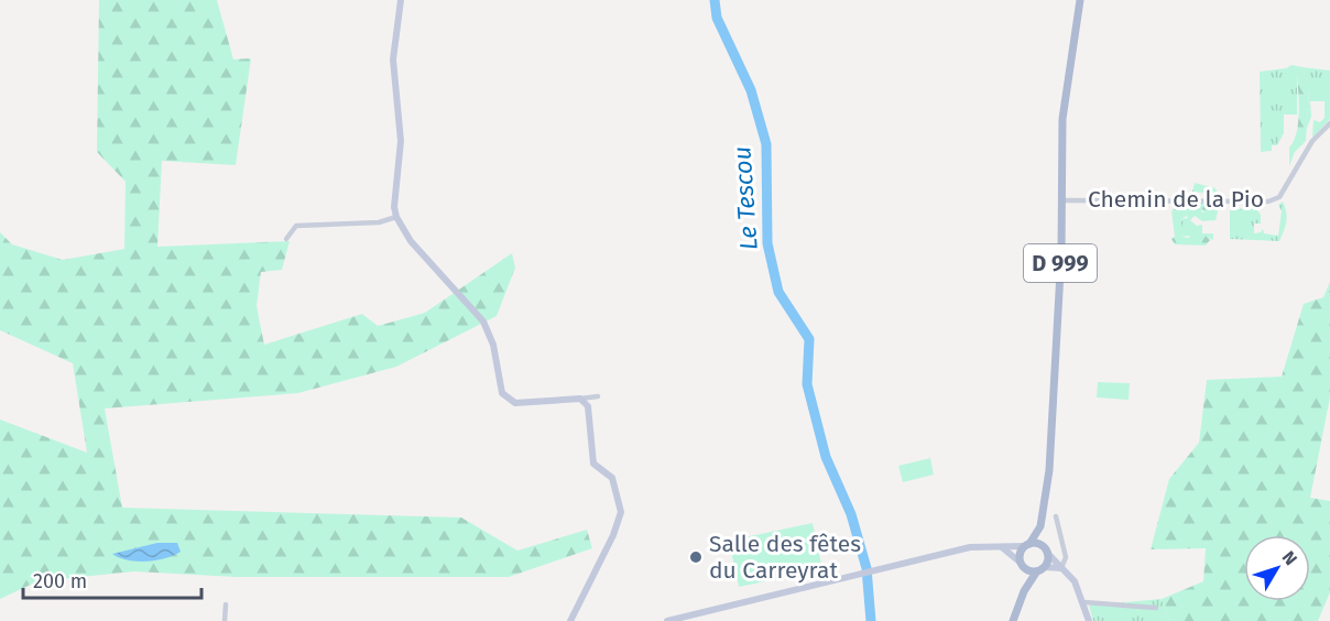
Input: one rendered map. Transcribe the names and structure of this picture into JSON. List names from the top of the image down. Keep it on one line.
{"streets":{"main road":["D 999"],"street":["Chemin de la Pio"]},"crossings":[["Chemin de la Pio","D 999"]],"water":["Le Tescou"],"places":["Salle des fêtes du Carreyrat"],"scale_bar":"200 m","north":"top right"}
